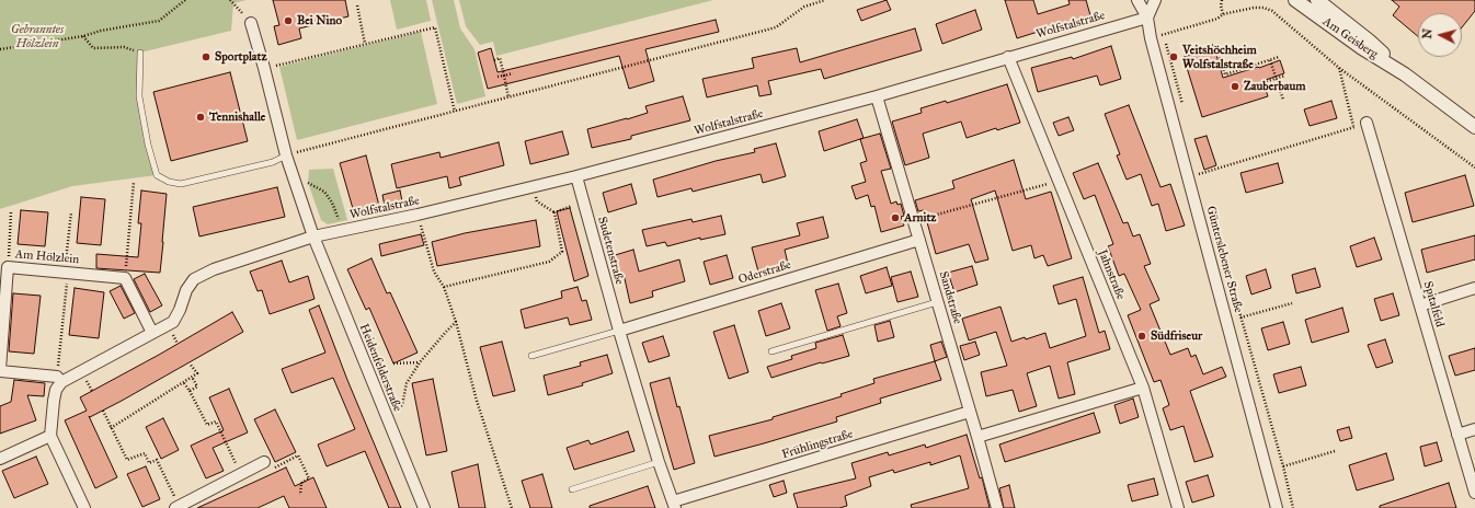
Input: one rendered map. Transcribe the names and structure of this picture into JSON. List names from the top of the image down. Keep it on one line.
{"streets":{"street":["Wolfstalstraße","Am Geisberg","Sudetenstraße","Am Hölzlein","Günterslebener Straße","Oderstraße","Jahnstraße","Sandstraße","Spitalfeld","Heidenfelderstraße","Frühlingstraße"]},"crossings":[["Wolfstalstraße","Sudetenstraße"],["Wolfstalstraße","Am Hölzlein"],["Wolfstalstraße","Günterslebener Straße"],["Wolfstalstraße","Jahnstraße"],["Wolfstalstraße","Sandstraße"],["Wolfstalstraße","Heidenfelderstraße"],["Sudetenstraße","Oderstraße"],["Sudetenstraße","Frühlingstraße"],["Oderstraße","Sandstraße"],["Sandstraße","Frühlingstraße"]],"parks":["Gebranntes Hölzlein"],"places":["Bei Nino","Sportplatz","Veitshöchheim Wolfstalstraße","Zauberbaum","Tennishalle","Arnitz","Südfriseur"],"north":"left"}
